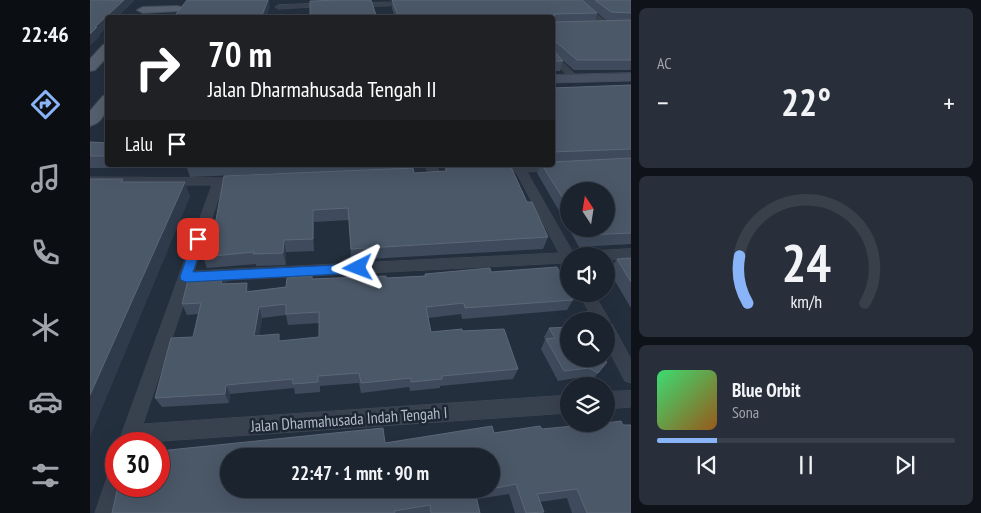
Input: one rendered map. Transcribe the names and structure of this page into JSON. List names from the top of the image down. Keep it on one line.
{"streets":{"street":["Jalan Dharmahusada Indah Tengah I"]},"north":"top","page":{"tabs":"22:46","tile":"AC","turn":["70 m","Jalan Dharmahusada Tengah II"],"heat":["−","22°","+"],"then":"Lalu","song":["Blue Orbit","Sona"],"limit":"30","trip":"22:47 · 1 mnt · 90 m","gauge":["24","km/h"]}}
